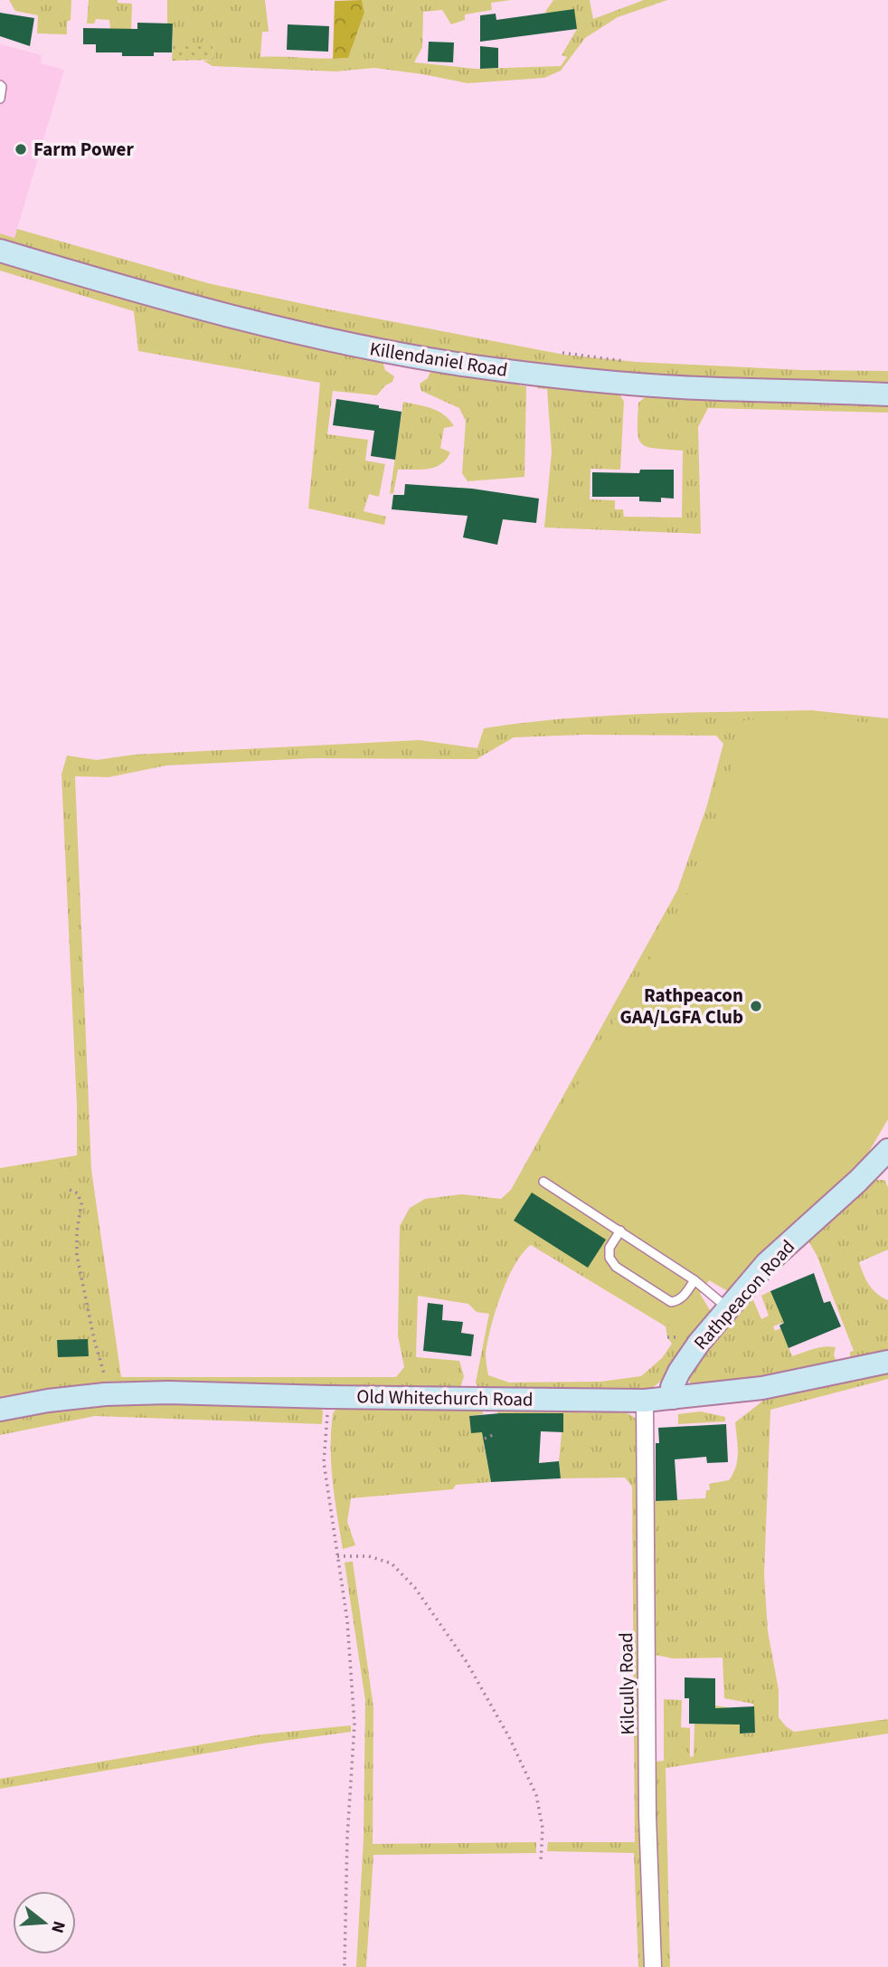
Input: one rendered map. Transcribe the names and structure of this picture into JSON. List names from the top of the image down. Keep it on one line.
{"streets":{"street":["Killendaniel Road","Rathpeacon Road","Old Whitechurch Road","Kilcully Road"]},"crossings":[["Rathpeacon Road","Old Whitechurch Road"],["Old Whitechurch Road","Kilcully Road"]],"places":["Farm Power","Rathpeacon GAA/LGFA Club"],"north":"right"}
